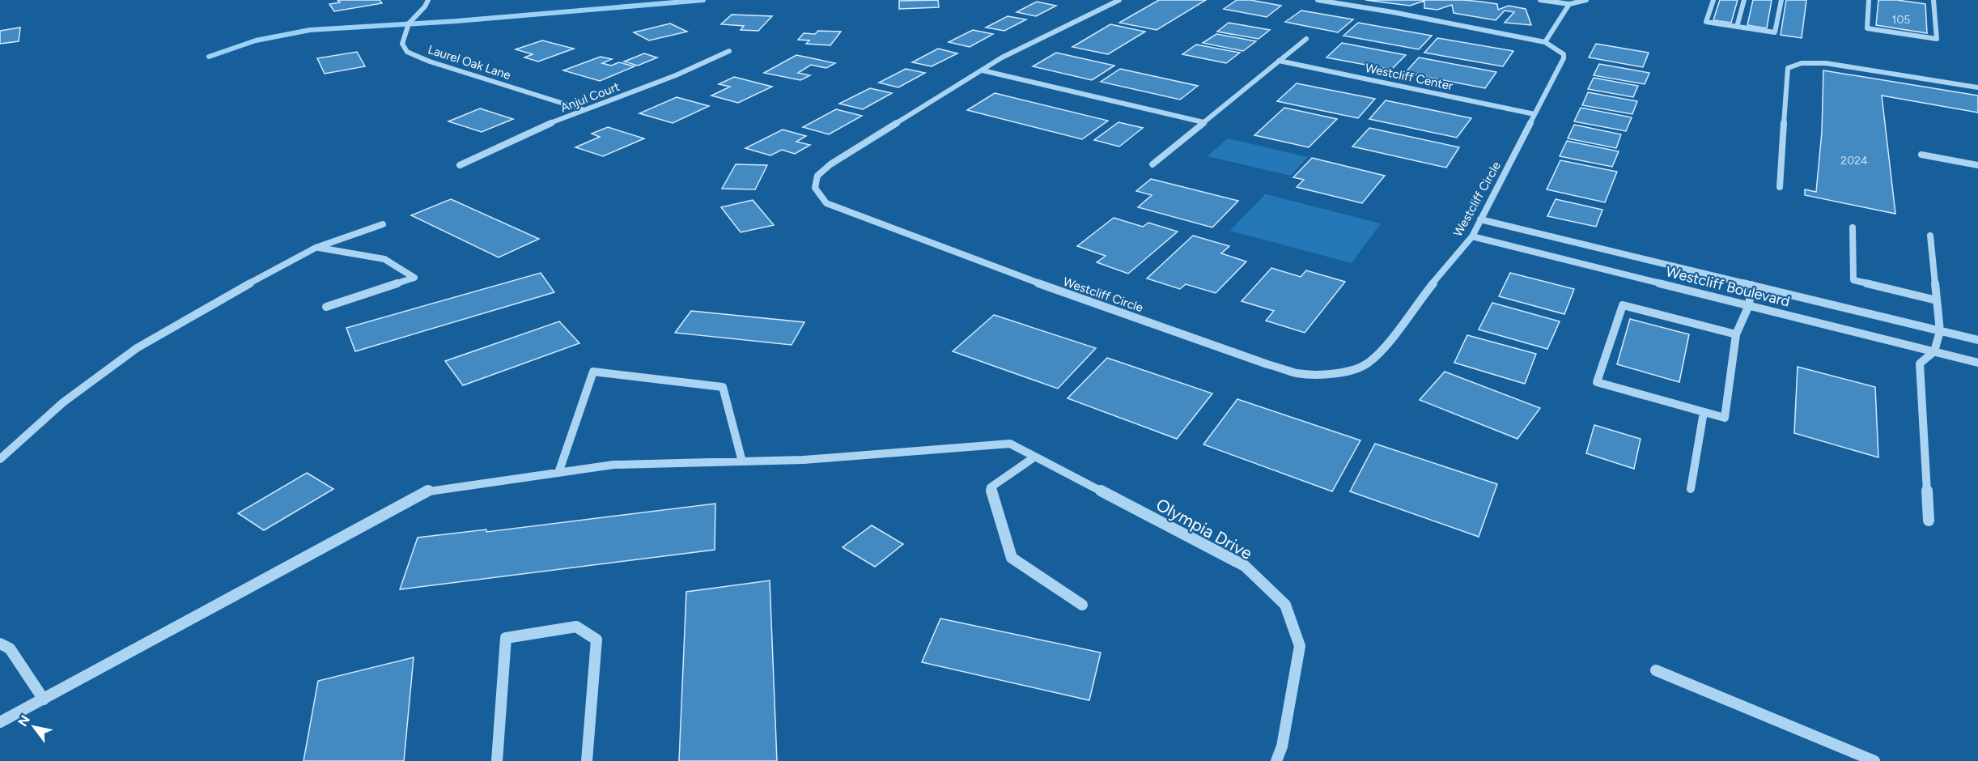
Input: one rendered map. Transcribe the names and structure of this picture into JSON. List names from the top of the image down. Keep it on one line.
{"streets":{"street":["Laurel Oak Lane","Westcliff Center","Anjul Court","Westcliff Circle","Westcliff Boulevard","Olympia Drive"]},"crossings":[["Laurel Oak Lane","Anjul Court"],["Westcliff Center","Westcliff Circle"],["Westcliff Circle","Westcliff Boulevard"]],"house_numbers":["105","2024"],"north":"top left"}
